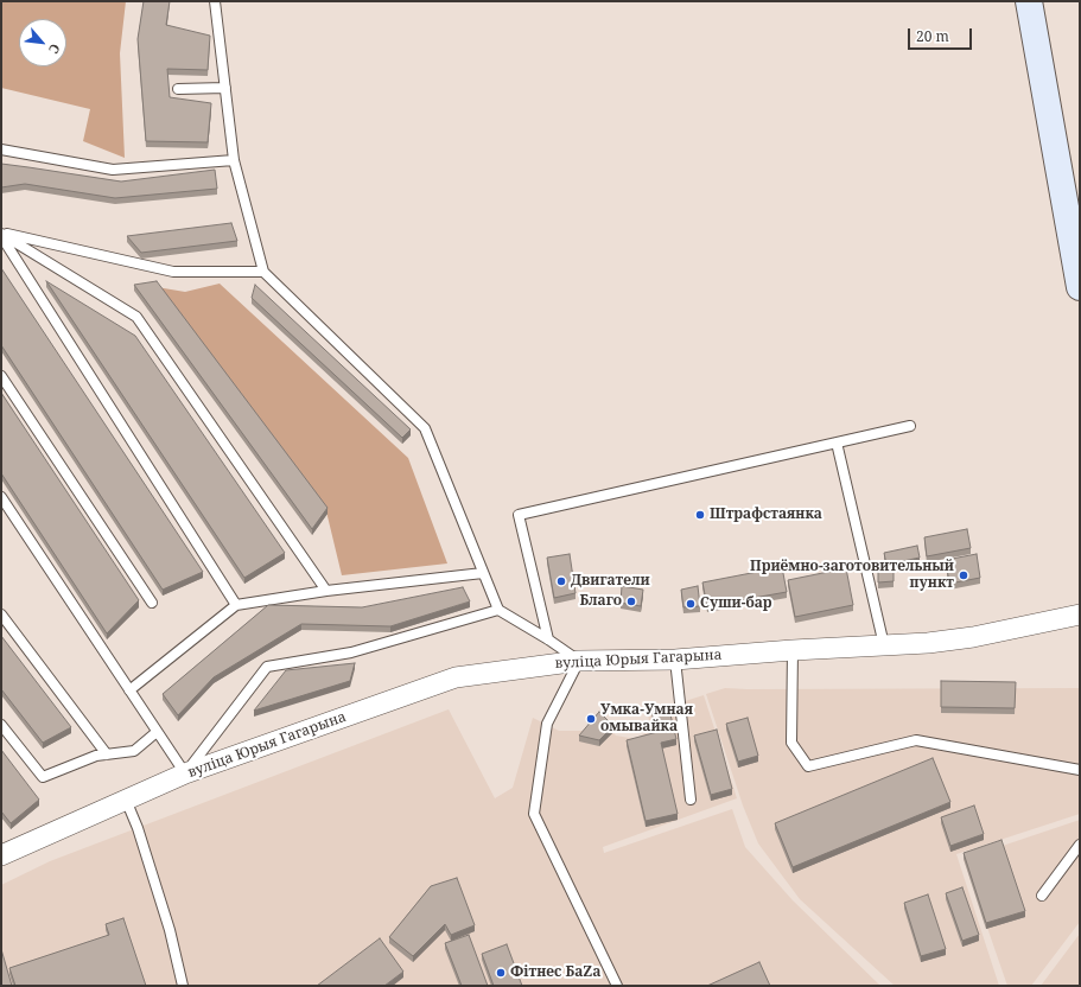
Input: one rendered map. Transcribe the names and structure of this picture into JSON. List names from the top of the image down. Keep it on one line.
{"streets":{"street":["вуліца Юрыя Гагарына"]},"places":["Штрафстаянка","Приёмно-заготовительный пункт","Двигатели","Благо","Суши-бар","Умка-Умная омывайка","Фітнес БаZa"],"scale_bar":"20 m","north":"bottom right"}
